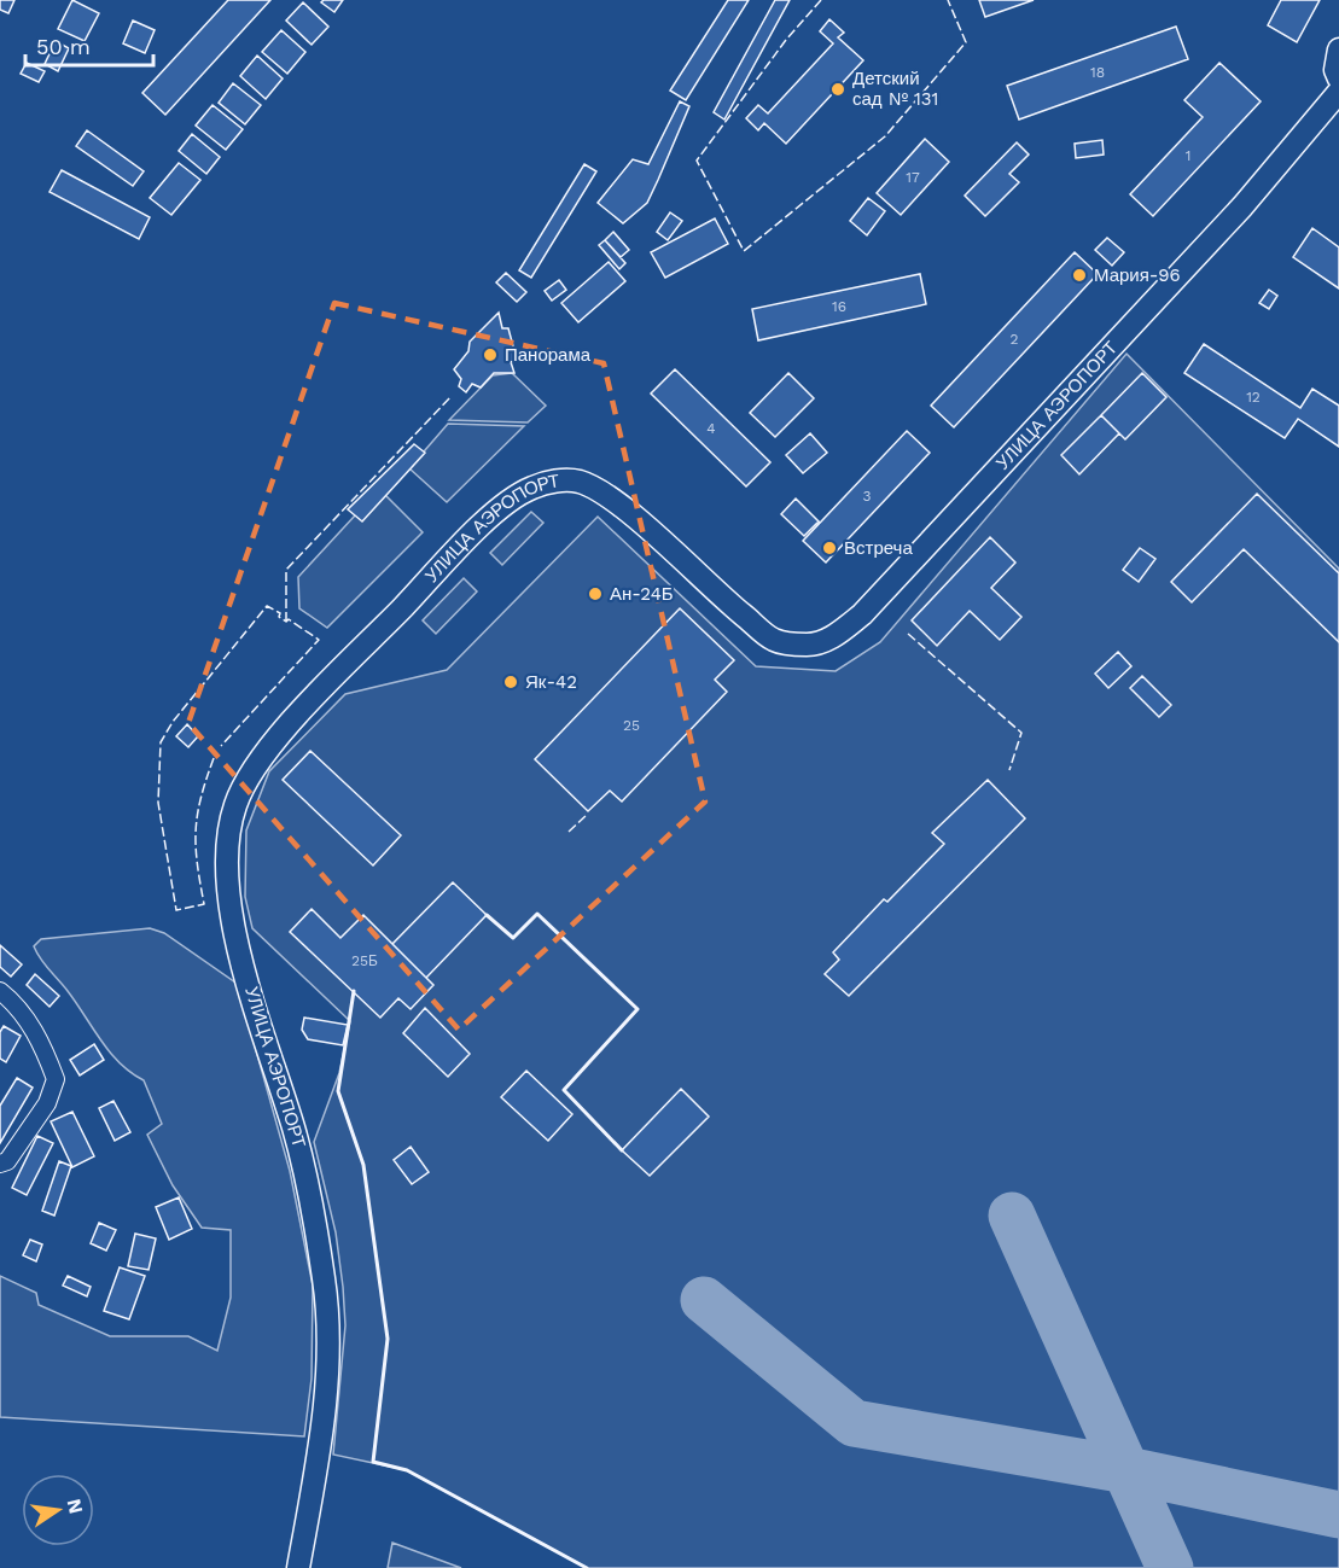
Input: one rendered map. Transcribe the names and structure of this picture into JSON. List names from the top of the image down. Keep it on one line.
{"streets":{"main road":["УЛИЦА АЭРОПОРТ"]},"places":["Детский сад № 131","Мария-96","Панорама","Встреча","Ан-24Б","Як-42"],"house_numbers":["18","1","17","16","2","12","4","3","25","25Б"],"scale_bar":"50 m","north":"right"}
